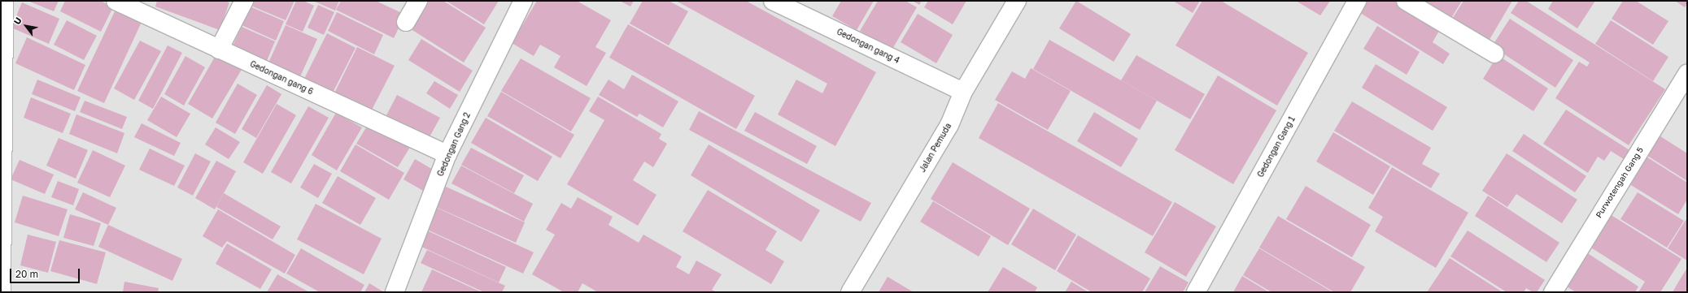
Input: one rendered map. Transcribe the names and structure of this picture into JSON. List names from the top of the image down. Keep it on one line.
{"streets":{"street":["Gedongan gang 4","Gedongan gang 6","Gedongan Gang 2","Gedongan Gang 1","Jalan Pemuda","Purwotengah Gang 5"]},"crossings":[["Gedongan gang 4","Jalan Pemuda"],["Gedongan gang 6","Gedongan Gang 2"]],"scale_bar":"20 m","north":"top left"}
